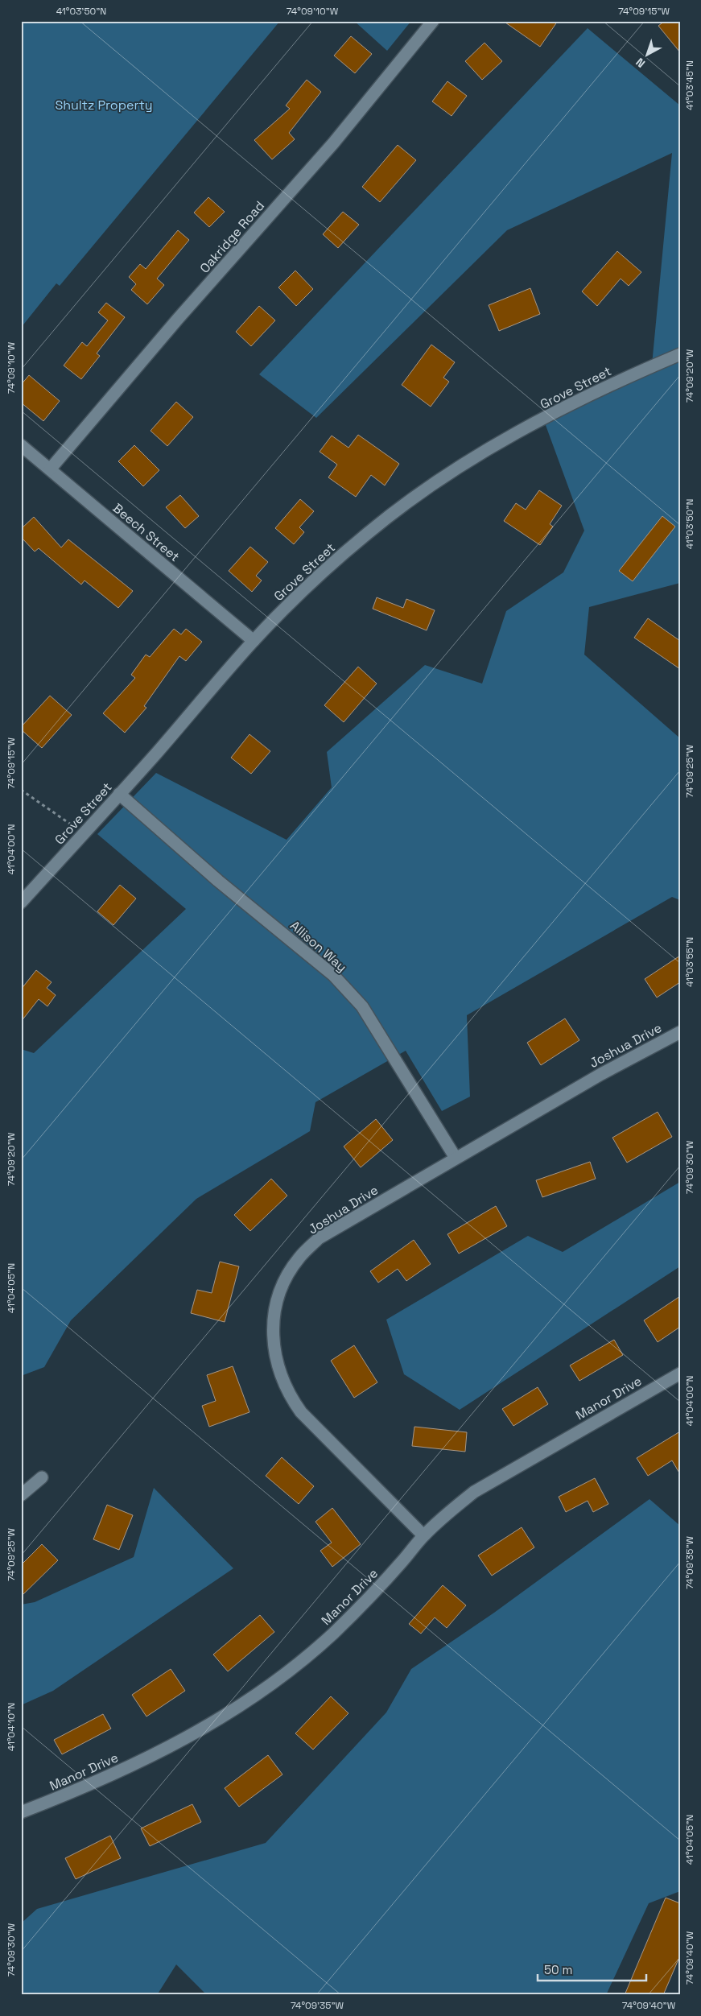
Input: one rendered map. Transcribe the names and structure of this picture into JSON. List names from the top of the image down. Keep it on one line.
{"streets":{"street":["Oakridge Road","Grove Street","Beech Street","Allison Way","Joshua Drive","Manor Drive"]},"crossings":[["Oakridge Road","Beech Street"],["Grove Street","Beech Street"],["Grove Street","Allison Way"],["Allison Way","Joshua Drive"],["Joshua Drive","Manor Drive"]],"parks":["Shultz Property"],"scale_bar":"50 m","north":"bottom left","coordinates":["41°03'50\"N","74°09'10\"W","74°09'15\"W","41°03'45\"N","74°09'20\"W","74°09'25\"W","41°04'00\"N","41°03'55\"N","74°09'30\"W","41°04'05\"N","74°09'35\"W","41°04'10\"N","74°09'40\"W"]}
